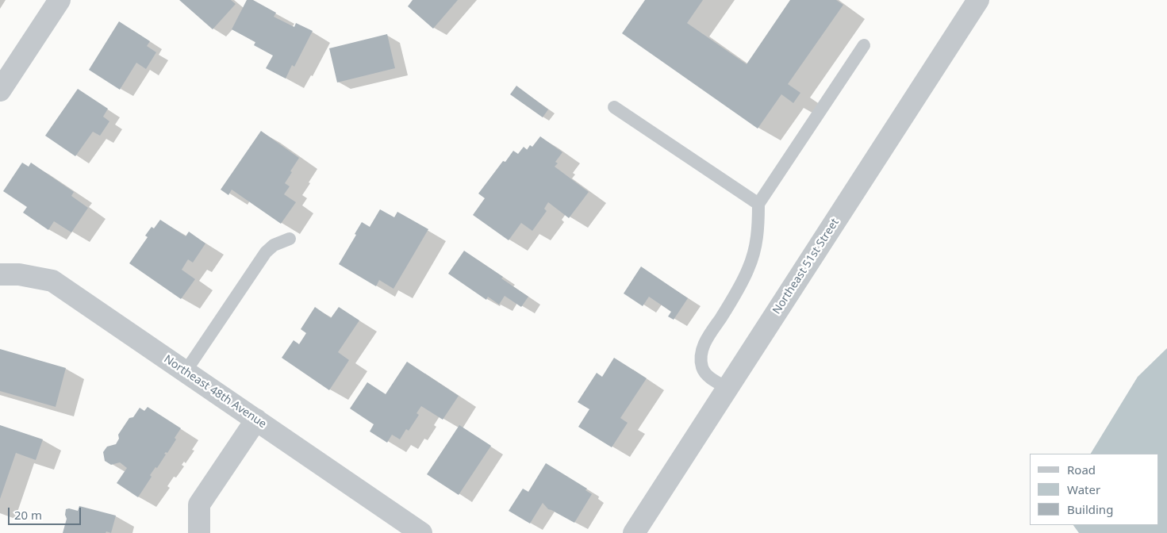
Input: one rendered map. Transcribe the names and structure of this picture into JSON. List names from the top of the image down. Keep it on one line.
{"streets":{"street":["Northeast 51st Street","Northeast 48th Avenue"]},"legend":["Road","Water","Building"],"scale_bar":"20 m"}
